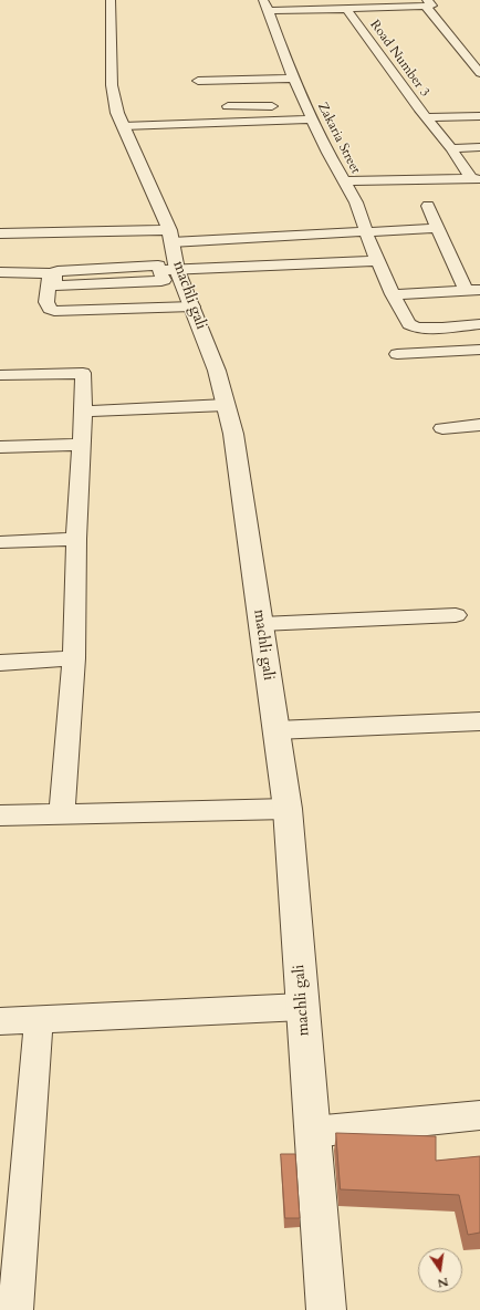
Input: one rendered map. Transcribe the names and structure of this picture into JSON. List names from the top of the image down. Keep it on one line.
{"streets":{"street":["Road Number 3","Zakaria Street","machli gali"]},"north":"bottom"}
